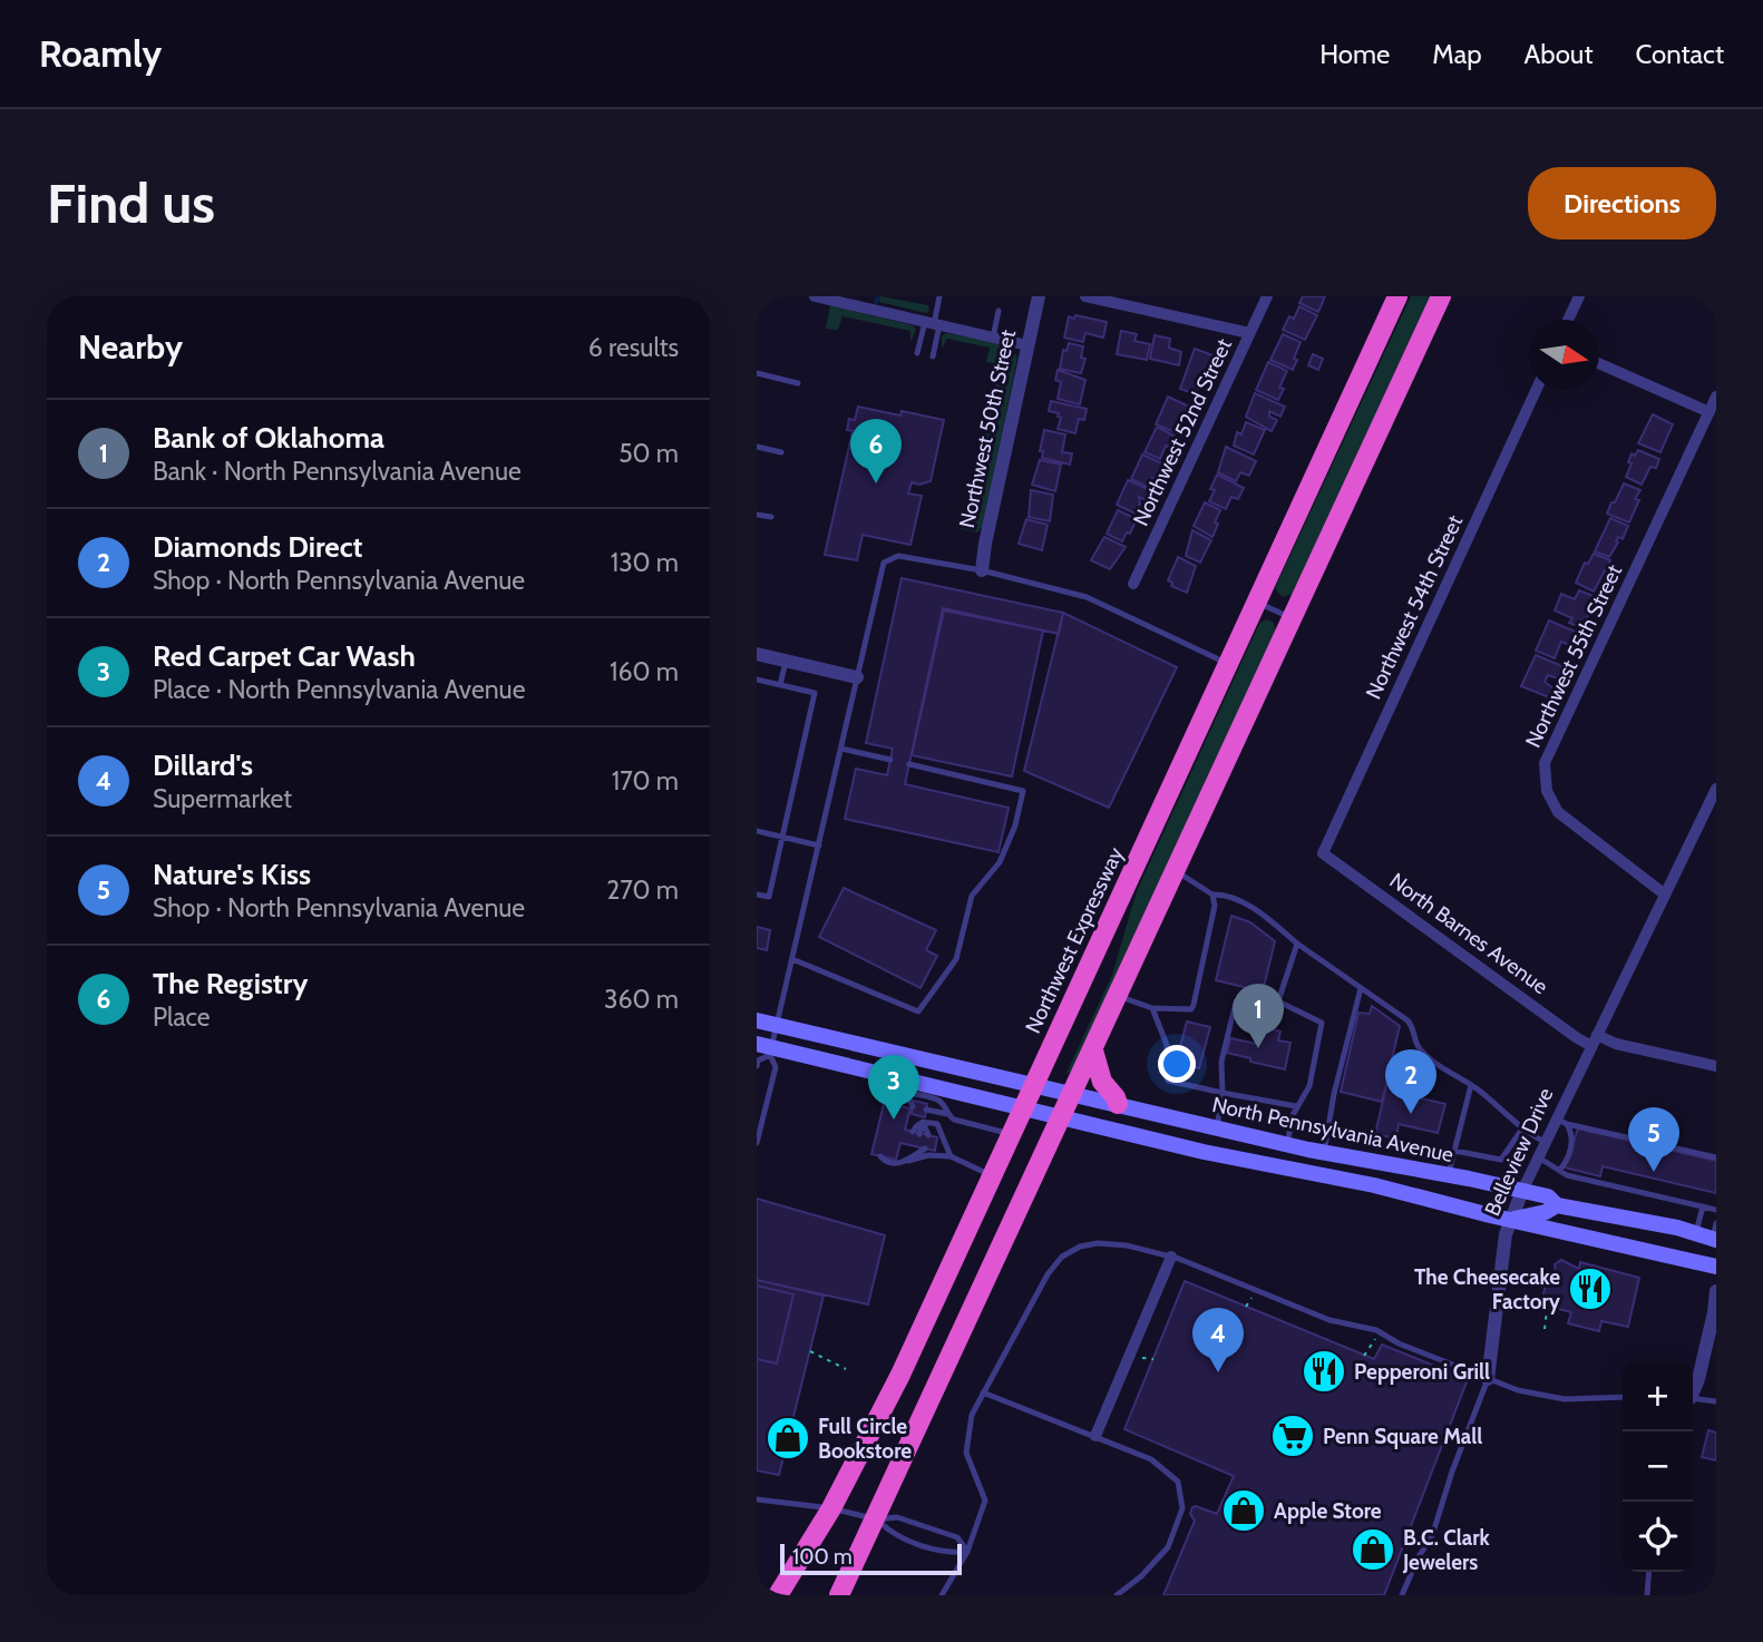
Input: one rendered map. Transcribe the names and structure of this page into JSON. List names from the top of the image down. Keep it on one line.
{"streets":{"highway":["Northwest Expressway"],"main road":["North Pennsylvania Avenue"],"street":["Northwest 50th Street","Northwest 52nd Street","Northwest 54th Street","Northwest 55th Street","North Barnes Avenue","Belleview Drive"]},"crossings":[["Northwest 54th Street","North Barnes Avenue"],["Northwest 55th Street","Belleview Drive"],["North Barnes Avenue","Belleview Drive"],["Northwest Expressway","North Pennsylvania Avenue"],["North Pennsylvania Avenue","Belleview Drive"]],"places":{"restaurant":["The Cheesecake Factory","Pepperoni Grill"],"supermarket":["Penn Square Mall"],"shop":["Full Circle Bookstore","Apple Store","B.C. Clark Jewelers"]},"scale_bar":"100 m","north":"right","page":{"header":"Roamly","nav":["Home","Map","About","Contact"],"buttons":"Directions","title":"Find us","heading":["Nearby","6 results"],"list":[{"mark":"1","name":"Bank of Oklahoma","note":"Bank · North Pennsylvania Avenue","value":"50 m"},{"mark":"2","name":"Diamonds Direct","note":"Shop · North Pennsylvania Avenue","value":"130 m"},{"mark":"3","name":"Red Carpet Car Wash","note":"Place · North Pennsylvania Avenue","value":"160 m"},{"mark":"4","name":"Dillard's","note":"Supermarket","value":"170 m"},{"mark":"5","name":"Nature's Kiss","note":"Shop · North Pennsylvania Avenue","value":"270 m"},{"mark":"6","name":"The Registry","note":"Place","value":"360 m"}],"pins":["6","1","2","3","5","4"],"map_buttons":["+","−"],"scale":"100 m"}}
